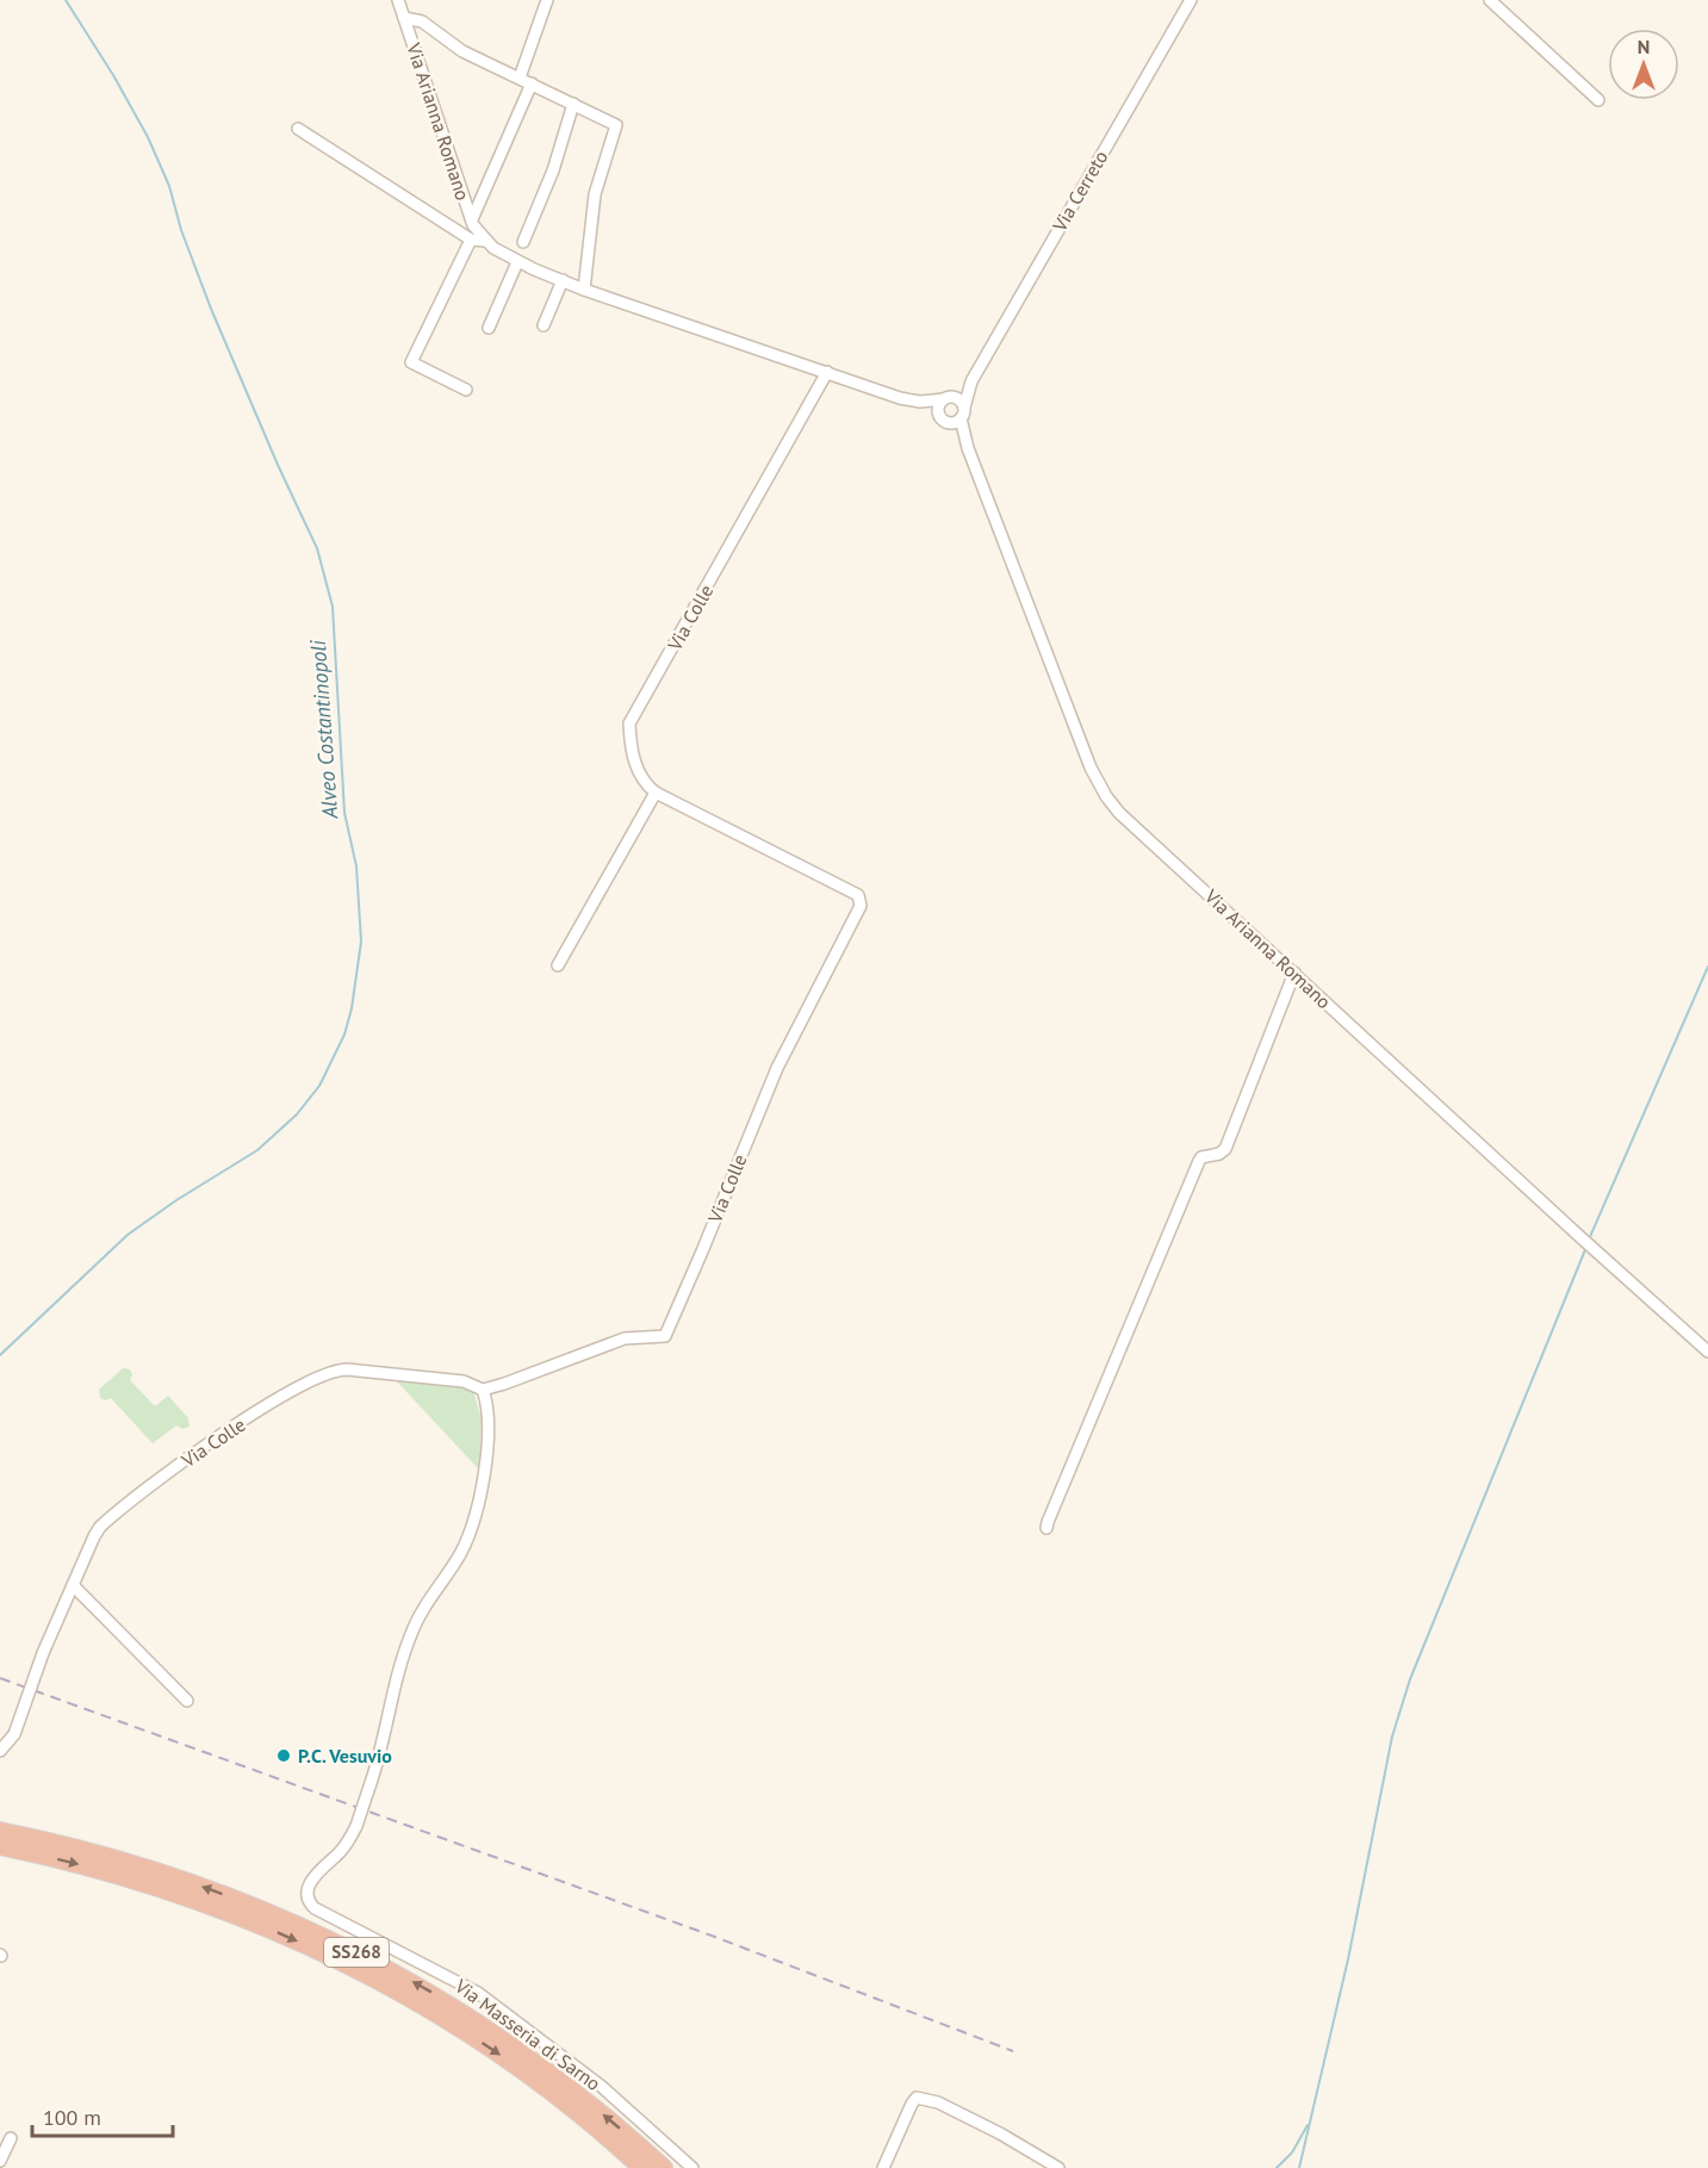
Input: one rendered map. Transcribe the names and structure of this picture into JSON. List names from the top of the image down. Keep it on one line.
{"streets":{"highway":["SS268"],"street":["Via Arianna Romano","Via Cerreto","Via Colle","Via Masseria di Sarno"]},"crossings":[["Via Arianna Romano","Via Cerreto"],["Via Arianna Romano","Via Colle"],["Via Colle","Via Masseria di Sarno"]],"water":["Alveo Costantinopoli"],"places":["P.C. Vesuvio"],"scale_bar":"100 m","north":"top"}
